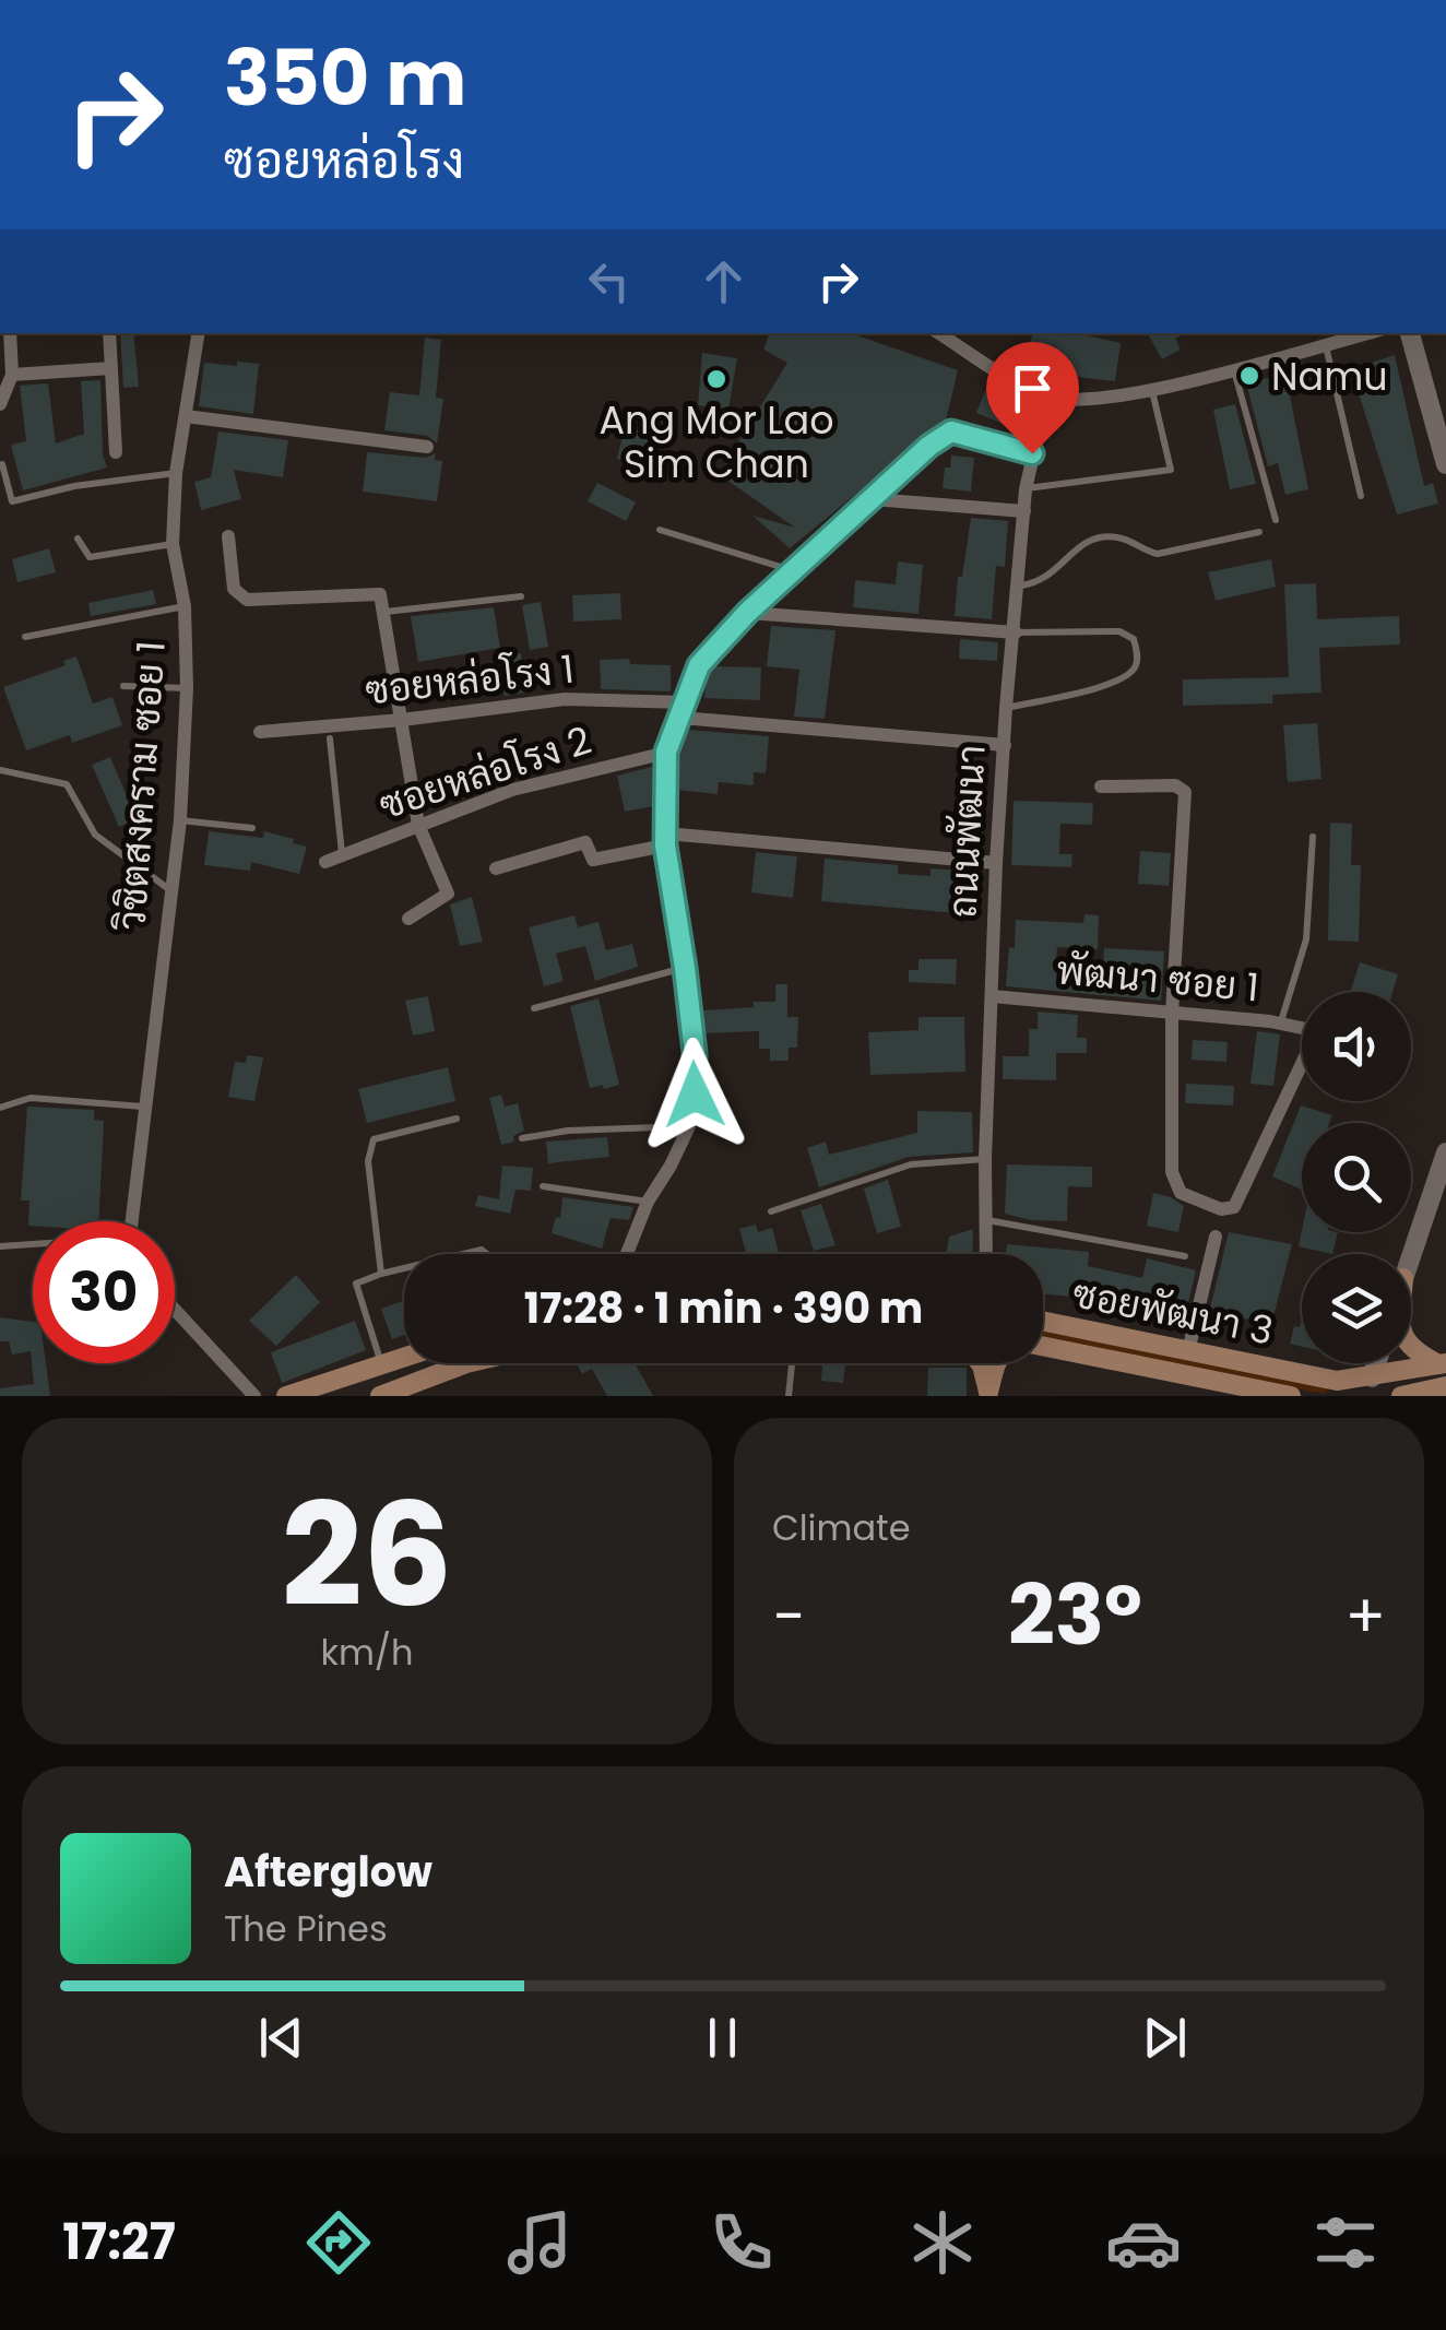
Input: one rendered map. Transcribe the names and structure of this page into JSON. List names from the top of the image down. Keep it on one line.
{"streets":{"main road":["ซอยพัฒนา 3"],"street":["ซอยหล่อโรง 1","ซอยหล่อโรง 2","วิชิตสงคราม ซอย 1","ถนนพัฒนา","พัฒนา ซอย 1"]},"crossings":[["ซอยหล่อโรง 1","ถนนพัฒนา"],["ถนนพัฒนา","พัฒนา ซอย 1"]],"places":["Namu","Ang Mor Lao Sim Chan"],"page":{"turn":["350 m","ซอยหล่อโรง"],"limit":"30","trip":"17:28 · 1 min · 390 m","tile":[["26","km/h"],"Climate"],"heat":["−","23°","+"],"song":["Afterglow","The Pines"],"tabs":"17:27"}}
